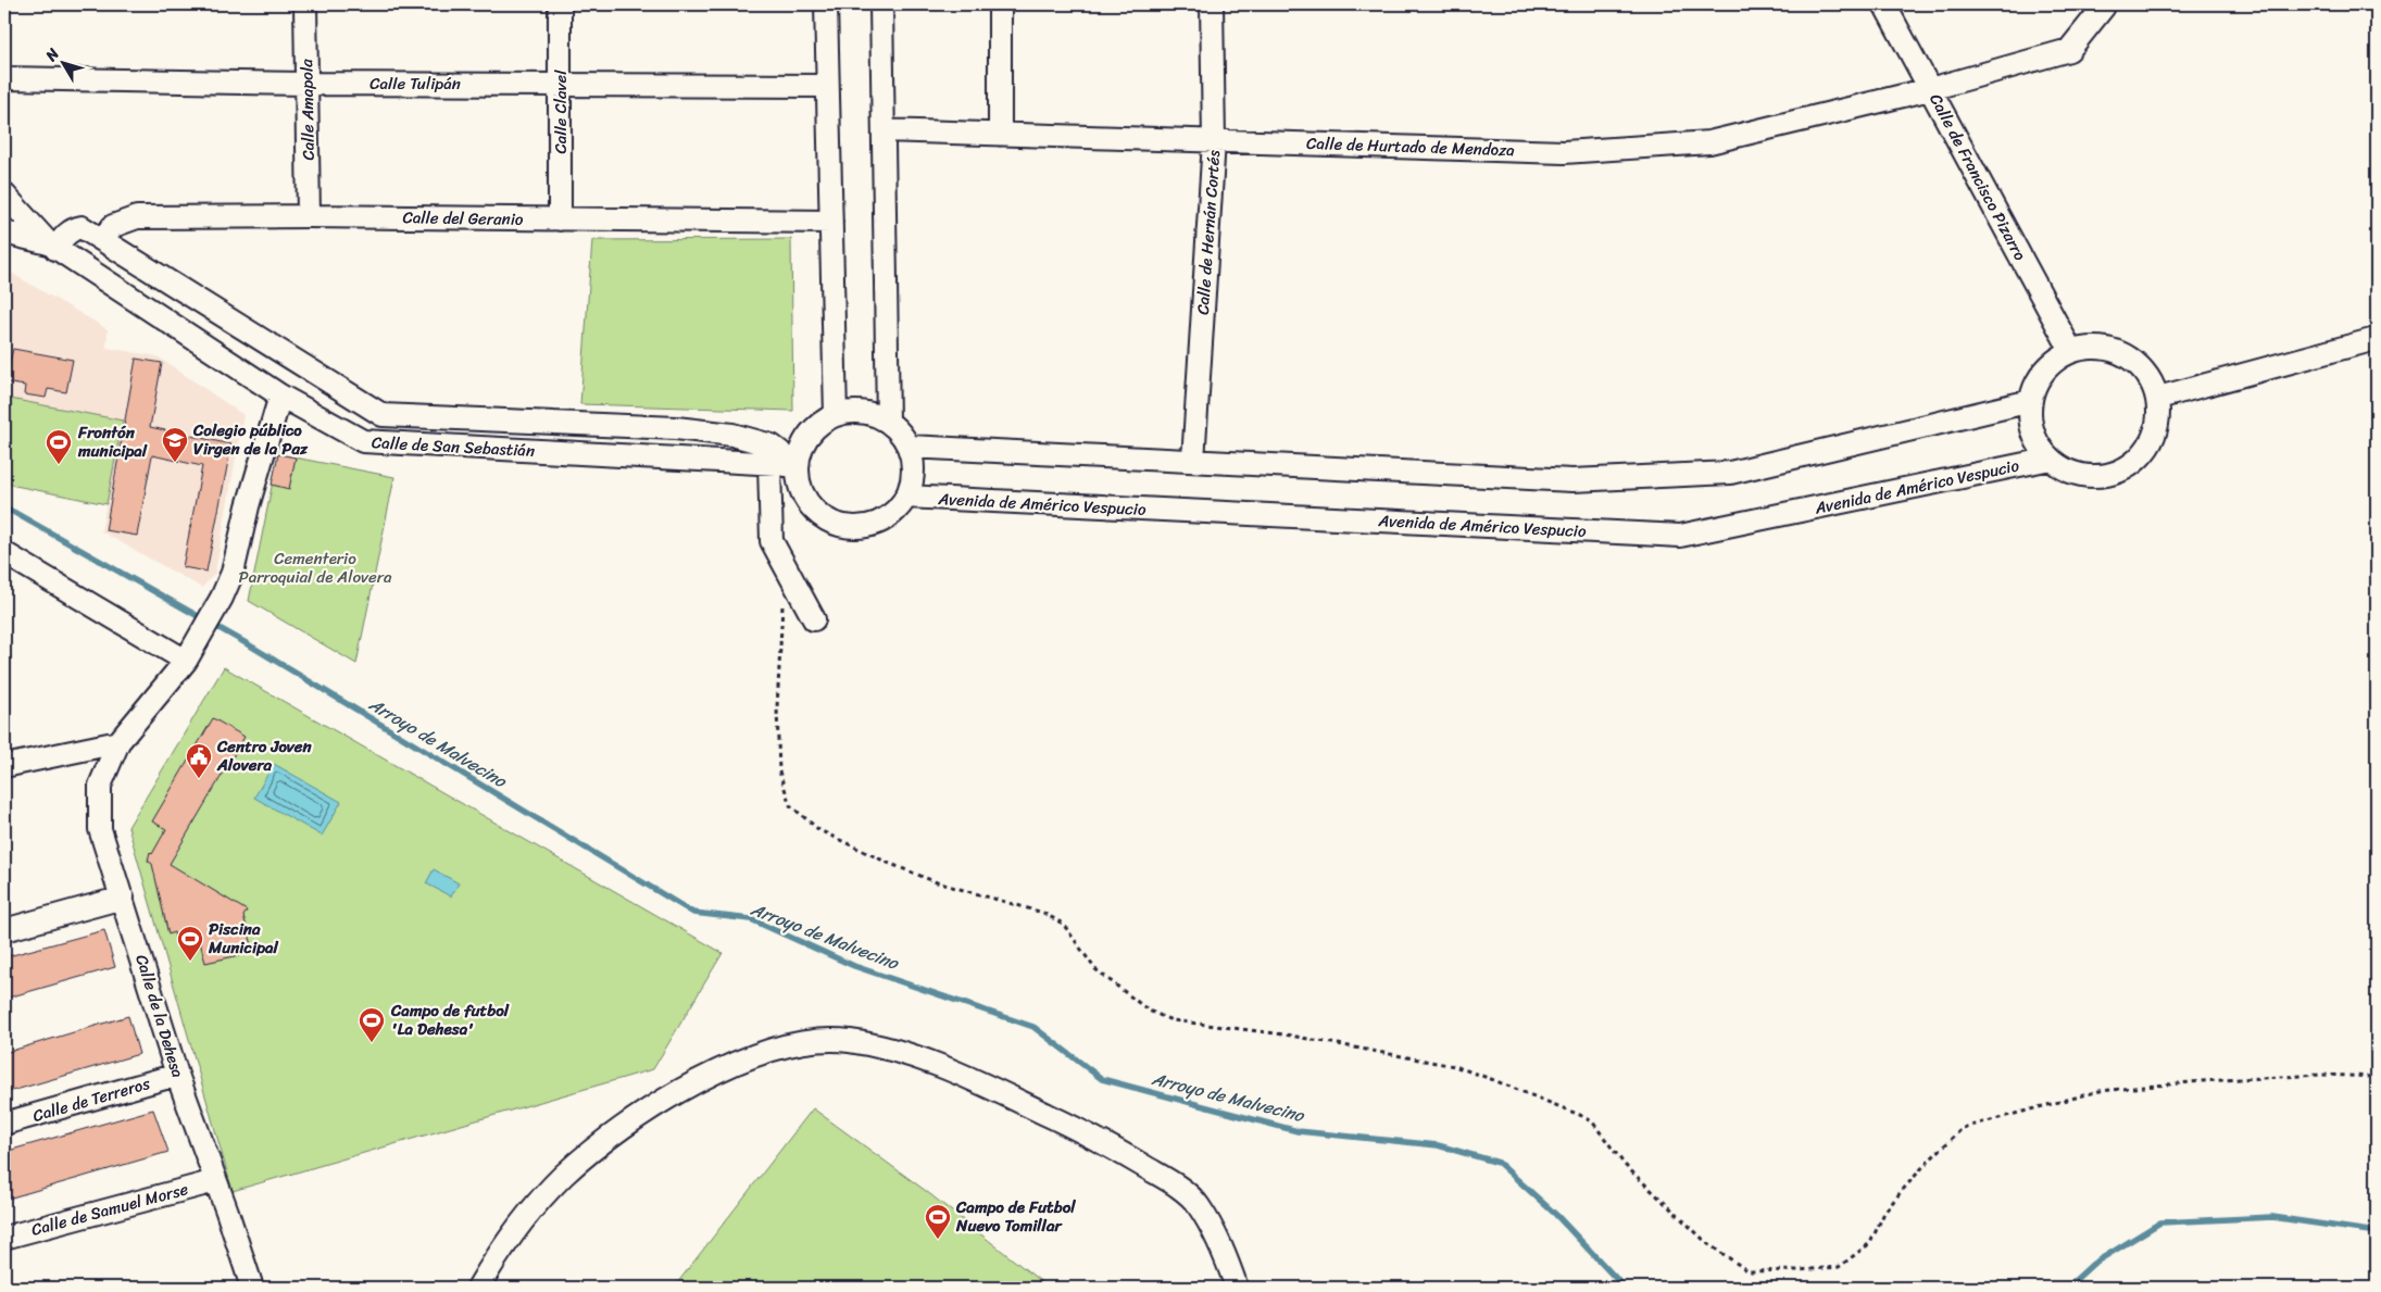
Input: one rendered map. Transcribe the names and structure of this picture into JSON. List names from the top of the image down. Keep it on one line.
{"streets":{"street":["Calle Tulipán","Calle Amapola","Calle Clavel","Calle de Hurtado de Mendoza","Calle de Francisco Pizarro","Calle del Geranio","Calle de Hernán Cortés","Calle de San Sebastián","Avenida de Américo Vespucio","Calle de la Dehesa","Calle de Terreros","Calle de Samuel Morse"]},"crossings":[["Calle Tulipán","Calle Amapola"],["Calle Tulipán","Calle Clavel"],["Calle Amapola","Calle del Geranio"],["Calle Clavel","Calle del Geranio"],["Calle de Hurtado de Mendoza","Calle de Francisco Pizarro"],["Calle de Hurtado de Mendoza","Calle de Hernán Cortés"],["Calle de Francisco Pizarro","Avenida de Américo Vespucio"],["Calle de San Sebastián","Avenida de Américo Vespucio"],["Calle de San Sebastián","Calle de la Dehesa"],["Calle de la Dehesa","Calle de Terreros"],["Calle de la Dehesa","Calle de Samuel Morse"]],"water":["Arroyo de Malvecino"],"parks":["Cementerio Parroquial de Alovera"],"places":{"school or university":["Colegio público Virgen de la Paz"],"sports":["Frontón municipal","Piscina Municipal","Campo de futbol 'La Dehesa'","Campo de Futbol Nuevo Tomillar"],"public building":["Centro Joven Alovera"]},"north":"top left"}
